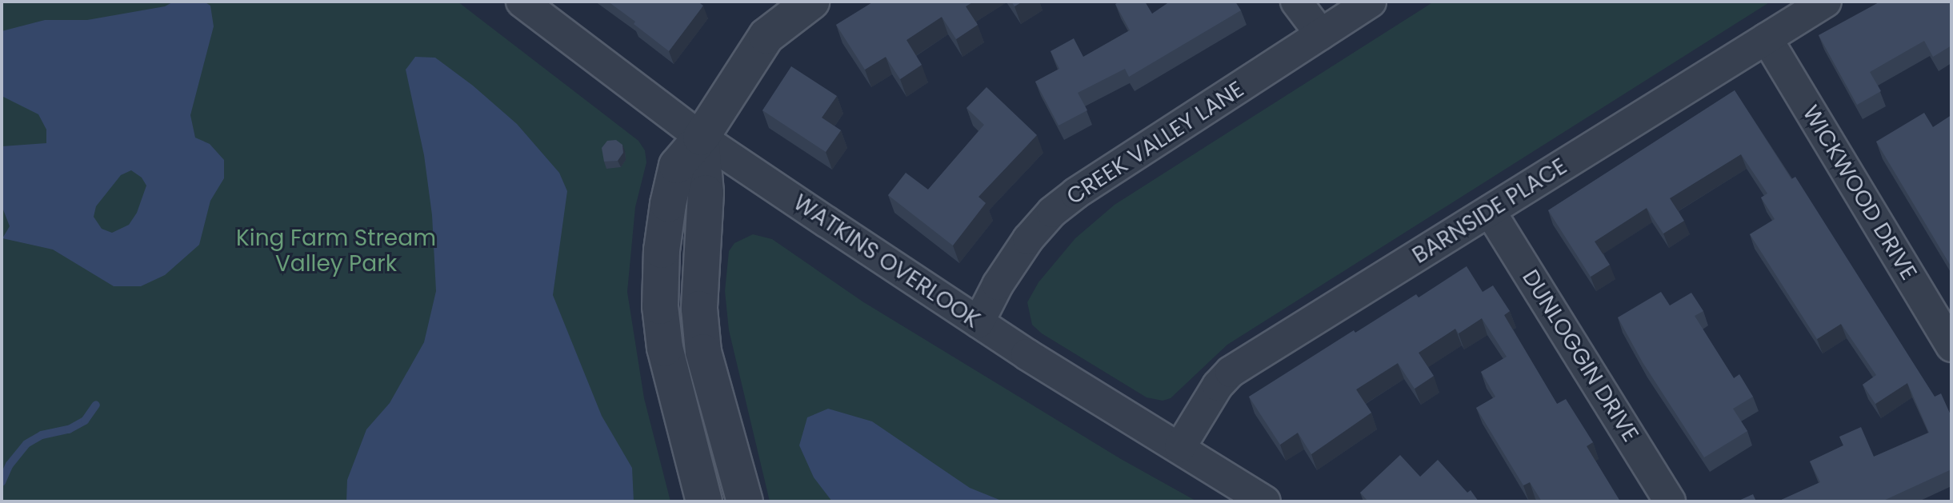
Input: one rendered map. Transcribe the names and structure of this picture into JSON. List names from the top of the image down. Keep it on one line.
{"streets":{"street":["CREEK VALLEY LANE","WICKWOOD DRIVE","BARNSIDE PLACE","WATKINS OVERLOOK","DUNLOGGIN DRIVE"]},"crossings":[["CREEK VALLEY LANE","WATKINS OVERLOOK"],["WICKWOOD DRIVE","BARNSIDE PLACE"],["BARNSIDE PLACE","WATKINS OVERLOOK"],["BARNSIDE PLACE","DUNLOGGIN DRIVE"]],"parks":["King Farm Stream Valley Park"]}
